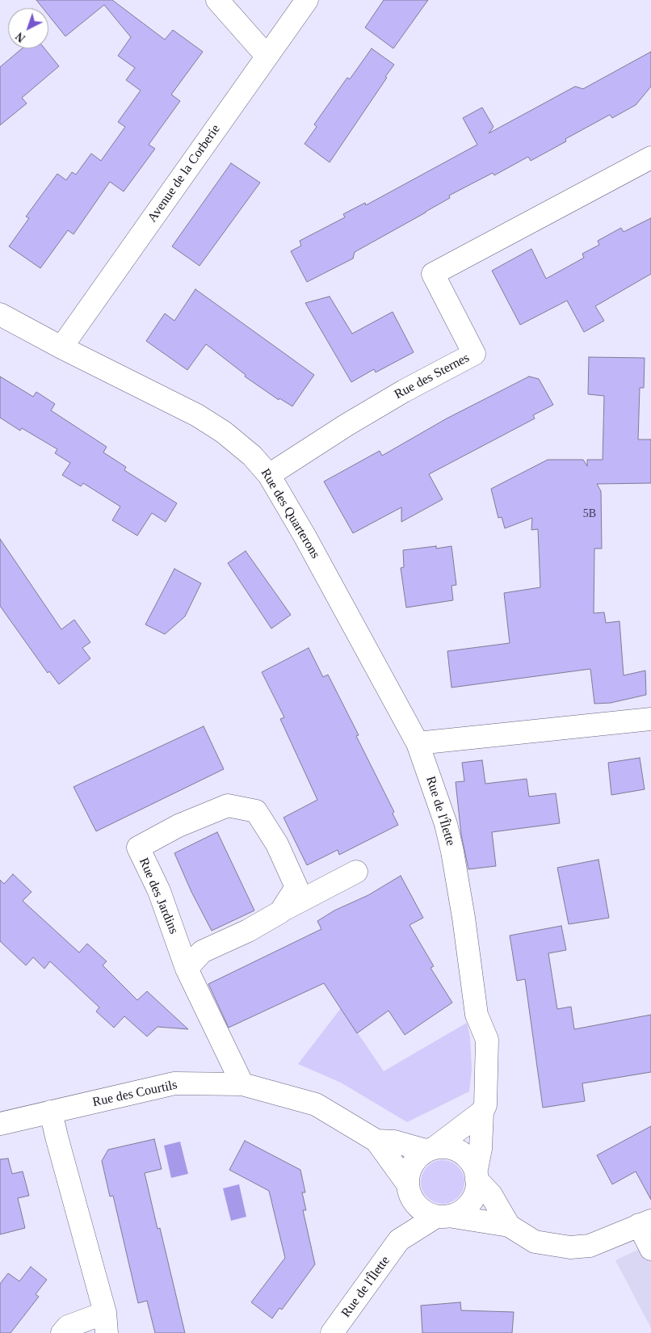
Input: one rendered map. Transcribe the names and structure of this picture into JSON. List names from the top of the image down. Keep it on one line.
{"streets":{"street":["Avenue de la Corberie","Rue des Sternes","Rue des Quarterons","Rue de l'Îlette","Rue des Jardins","Rue des Courtils"]},"crossings":[["Avenue de la Corberie","Rue des Quarterons"],["Rue des Sternes","Rue des Quarterons"],["Rue des Quarterons","Rue de l'Îlette"],["Rue de l'Îlette","Rue des Courtils"],["Rue des Jardins","Rue des Courtils"]],"house_numbers":["5B"],"north":"bottom left"}
